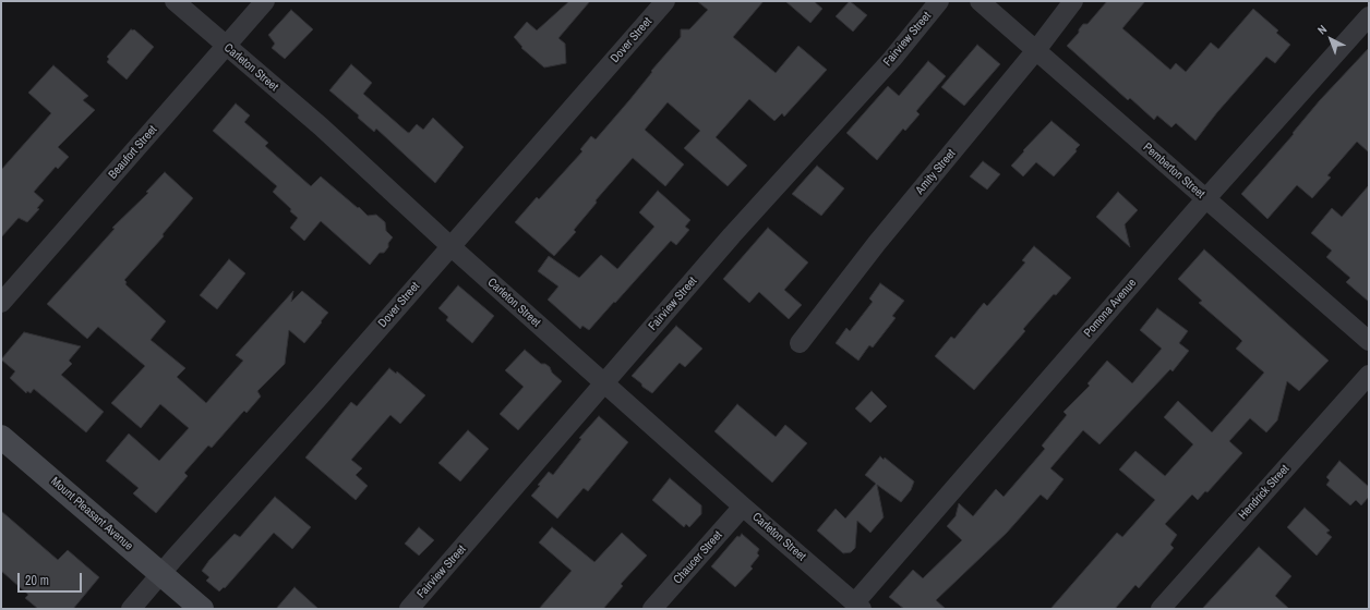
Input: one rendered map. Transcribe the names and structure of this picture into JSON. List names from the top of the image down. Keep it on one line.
{"streets":{"main road":["Mount Pleasant Avenue"],"street":["Fairview Street","Dover Street","Carleton Street","Beaufort Street","Pemberton Street","Amity Street","Pomona Avenue","Hendrick Street","Chaucer Street"]},"crossings":[["Fairview Street","Carleton Street"],["Dover Street","Carleton Street"],["Dover Street","Mount Pleasant Avenue"],["Carleton Street","Beaufort Street"],["Carleton Street","Pomona Avenue"],["Carleton Street","Chaucer Street"],["Pemberton Street","Amity Street"],["Pemberton Street","Pomona Avenue"]],"scale_bar":"20 m","north":"top left"}
